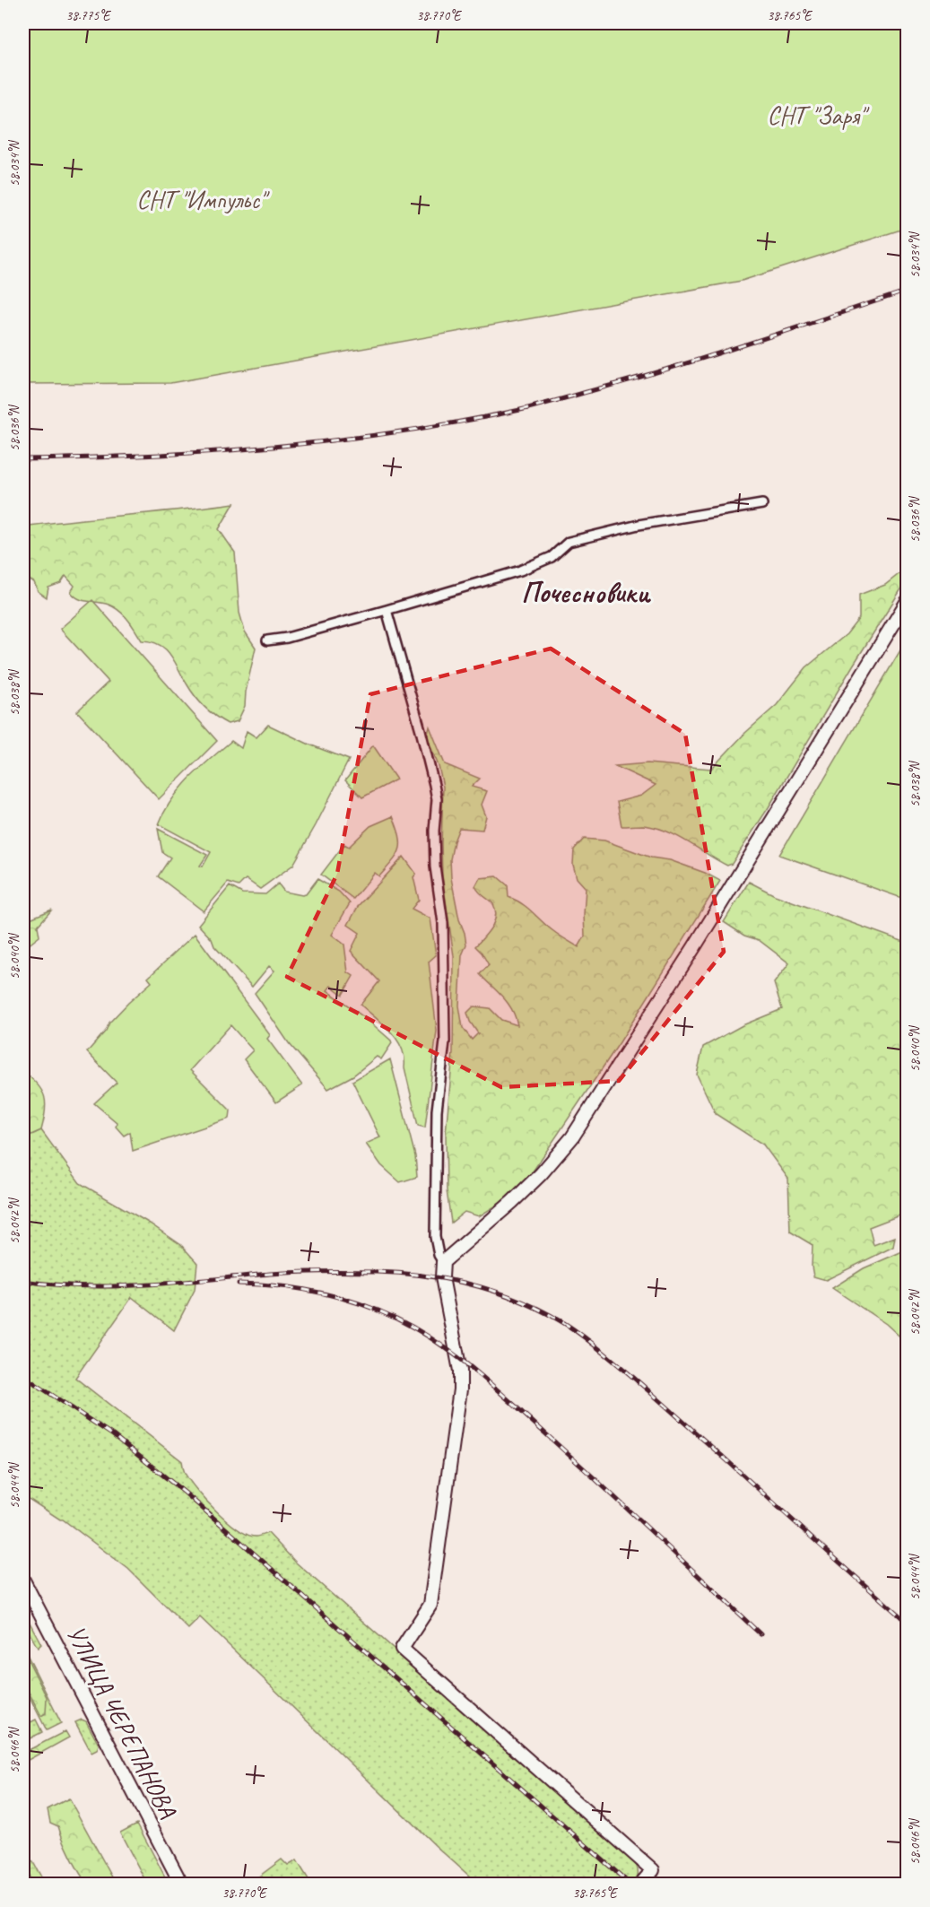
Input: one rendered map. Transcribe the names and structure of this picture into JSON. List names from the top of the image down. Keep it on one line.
{"streets":{"street":["УЛИЦА ЧЕРЕПАНОВА"]},"districts":["Почесновики"],"parks":["СНТ \"Заря\"","СНТ \"Импульс\""],"coordinates":["38.775°E","38.770°E","38.765°E","58.034°N","58.036°N","58.038°N","58.040°N","58.042°N","58.044°N","58.046°N"]}
